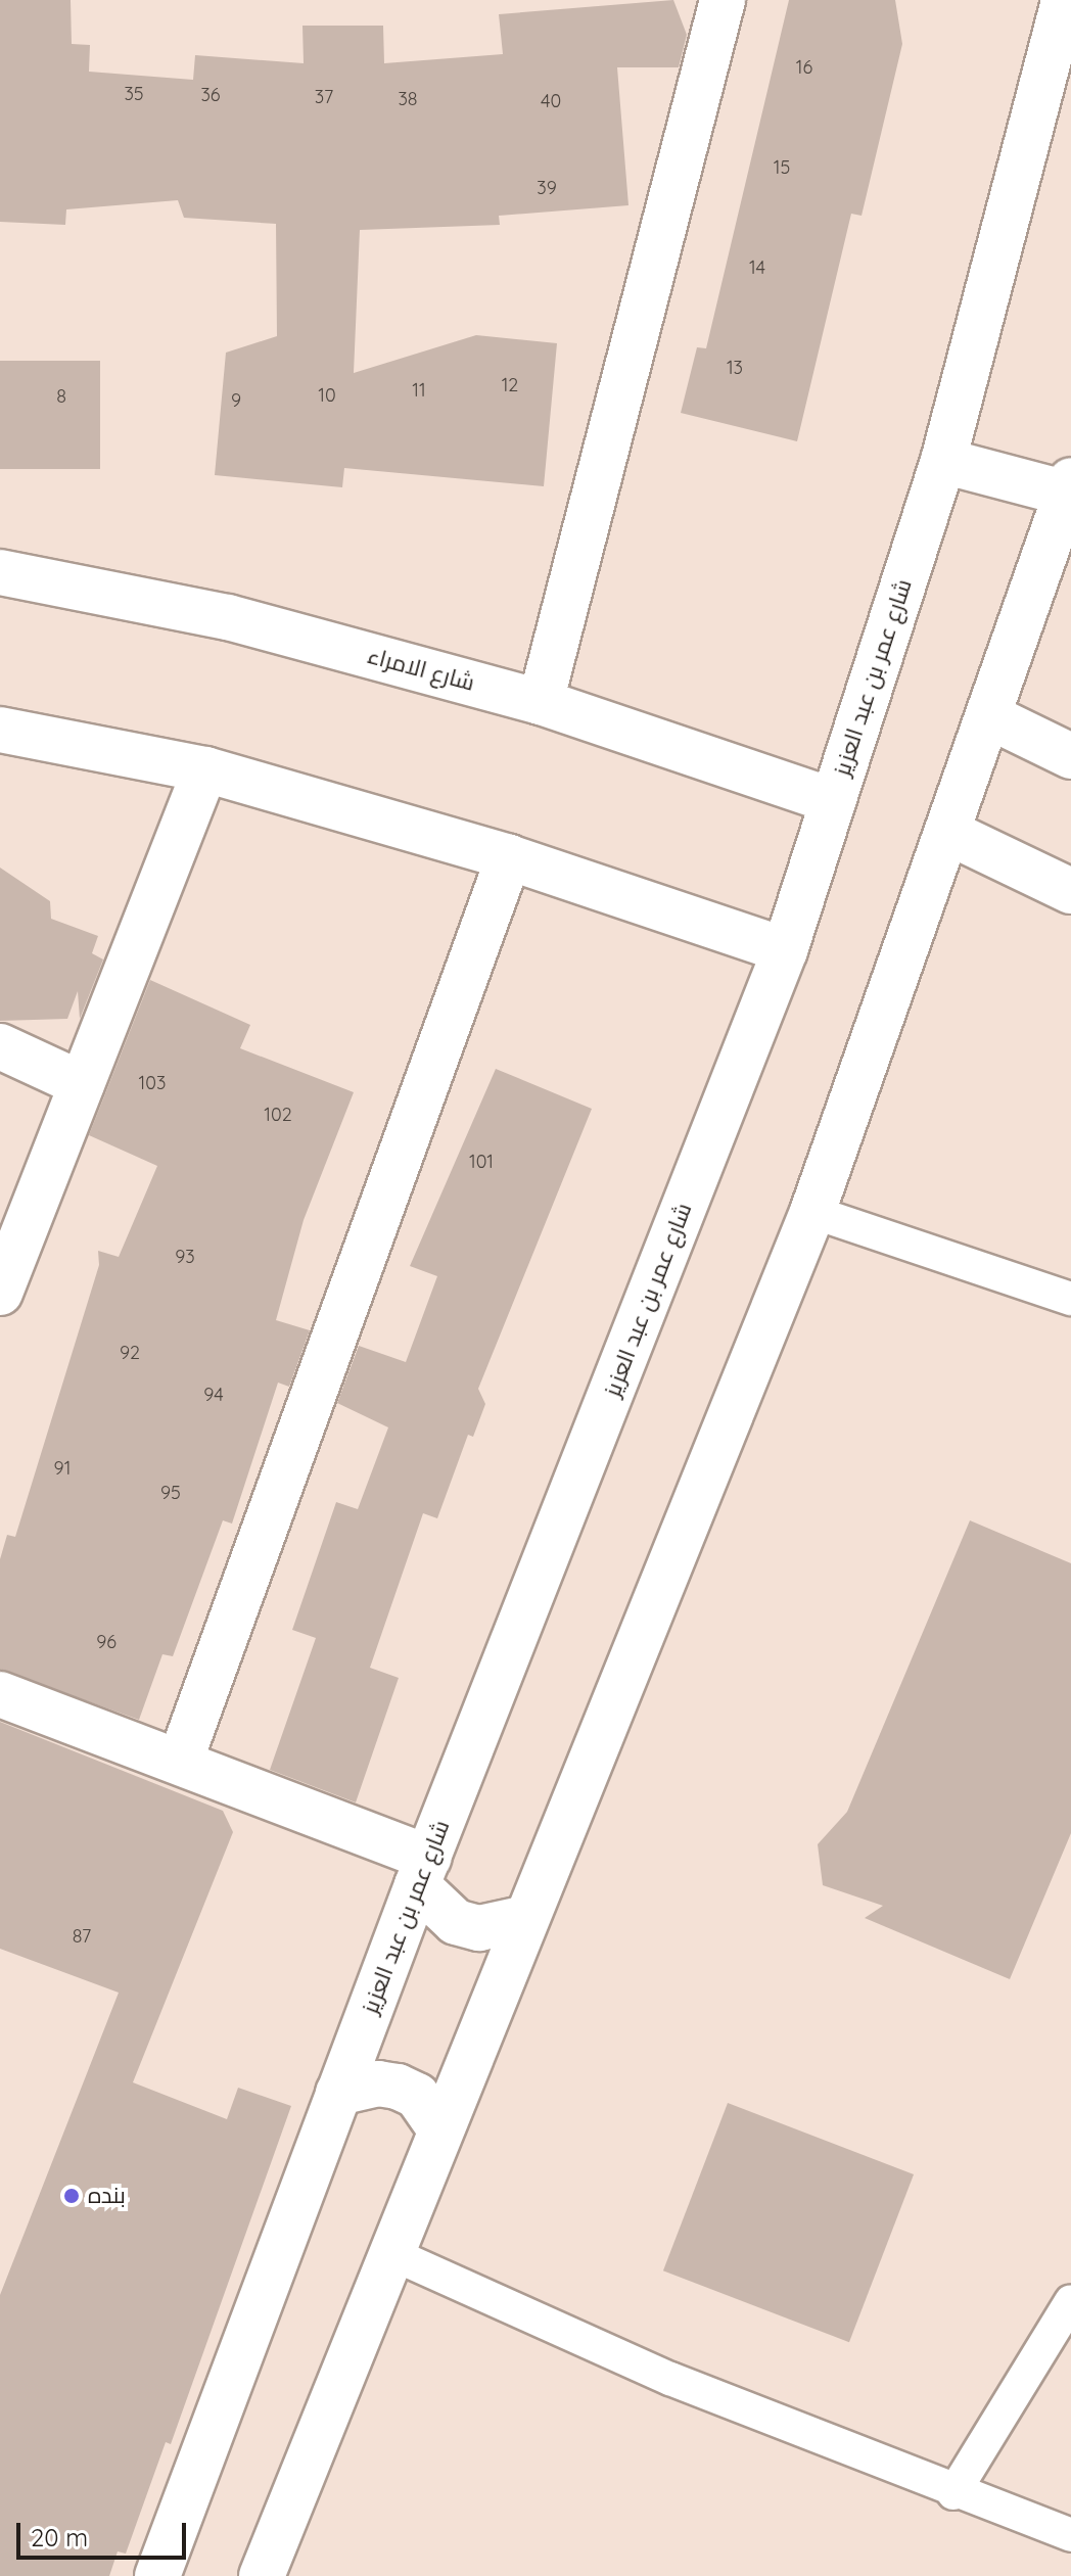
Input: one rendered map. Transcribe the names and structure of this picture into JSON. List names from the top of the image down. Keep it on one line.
{"streets":{"street":["شارع الامراء","شارع عمر بن عبد العزيز"]},"crossings":[["شارع الامراء","شارع عمر بن عبد العزيز"]],"places":["بنده"],"house_numbers":["16","35","36","37","38","40","15","39","14","13","12","11","10","8","9","103","102","101","93","92","94","91","95","96","87"],"scale_bar":"20 m"}
